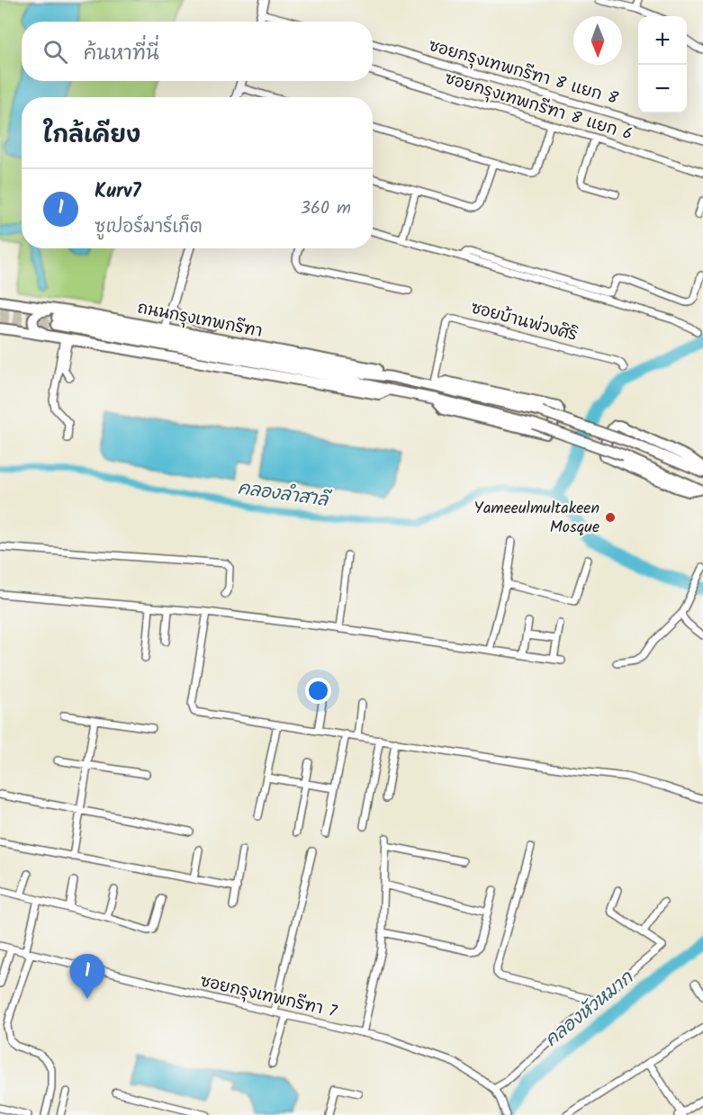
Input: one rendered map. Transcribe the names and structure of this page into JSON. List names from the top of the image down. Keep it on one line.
{"streets":{"main road":["ถนนกรุงเทพกรีฑา"],"street":["ซอยกรุงเทพกรีฑา 8 แยก 8","ซอยกรุงเทพกรีฑา 8 แยก 6","ซอยบ้านพ่วงศิริ","ซอยกรุงเทพกรีฑา 7"]},"crossings":[["ถนนกรุงเทพกรีฑา","ซอยบ้านพ่วงศิริ"]],"water":["คลองลำสาลี","คลองหัวหมาก"],"places":["Yameeulmultakeen Mosque"],"north":"bottom","page":{"map_buttons":["+","−"],"search":"ค้นหาที่นี่","heading":"ใกล้เคียง","list":[{"mark":"1","name":"Kurv7","note":"ซูเปอร์มาร์เก็ต","value":"360 m"}],"pins":"1"}}
